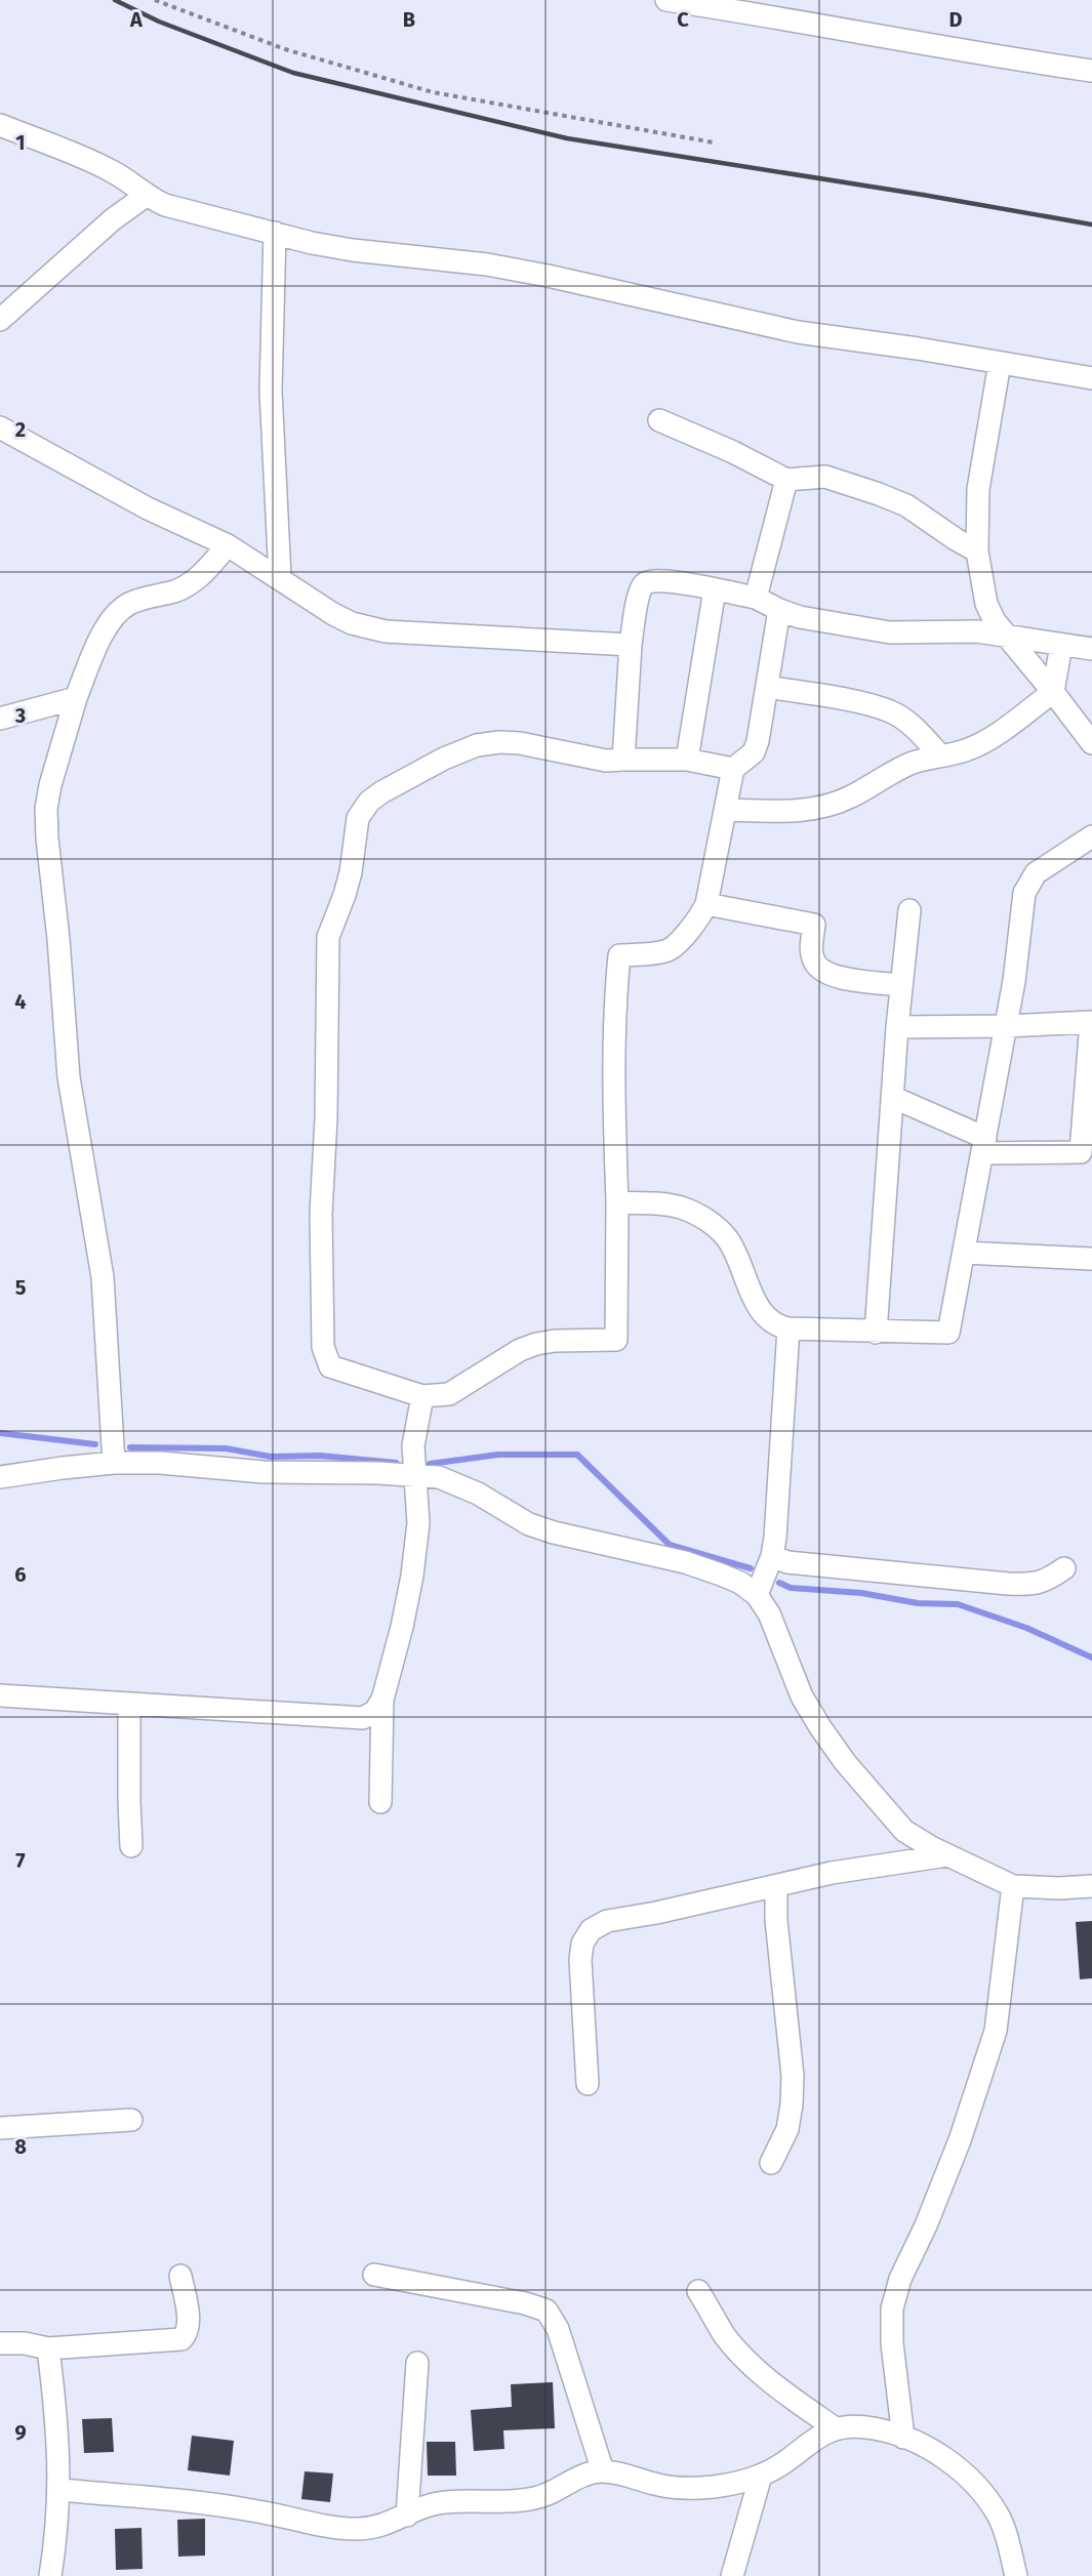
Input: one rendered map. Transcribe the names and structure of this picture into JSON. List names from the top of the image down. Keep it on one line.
{"grid":{"columns":["A","B","C","D"],"rows":["1","2","3","4","5","6","7","8","9"]}}
